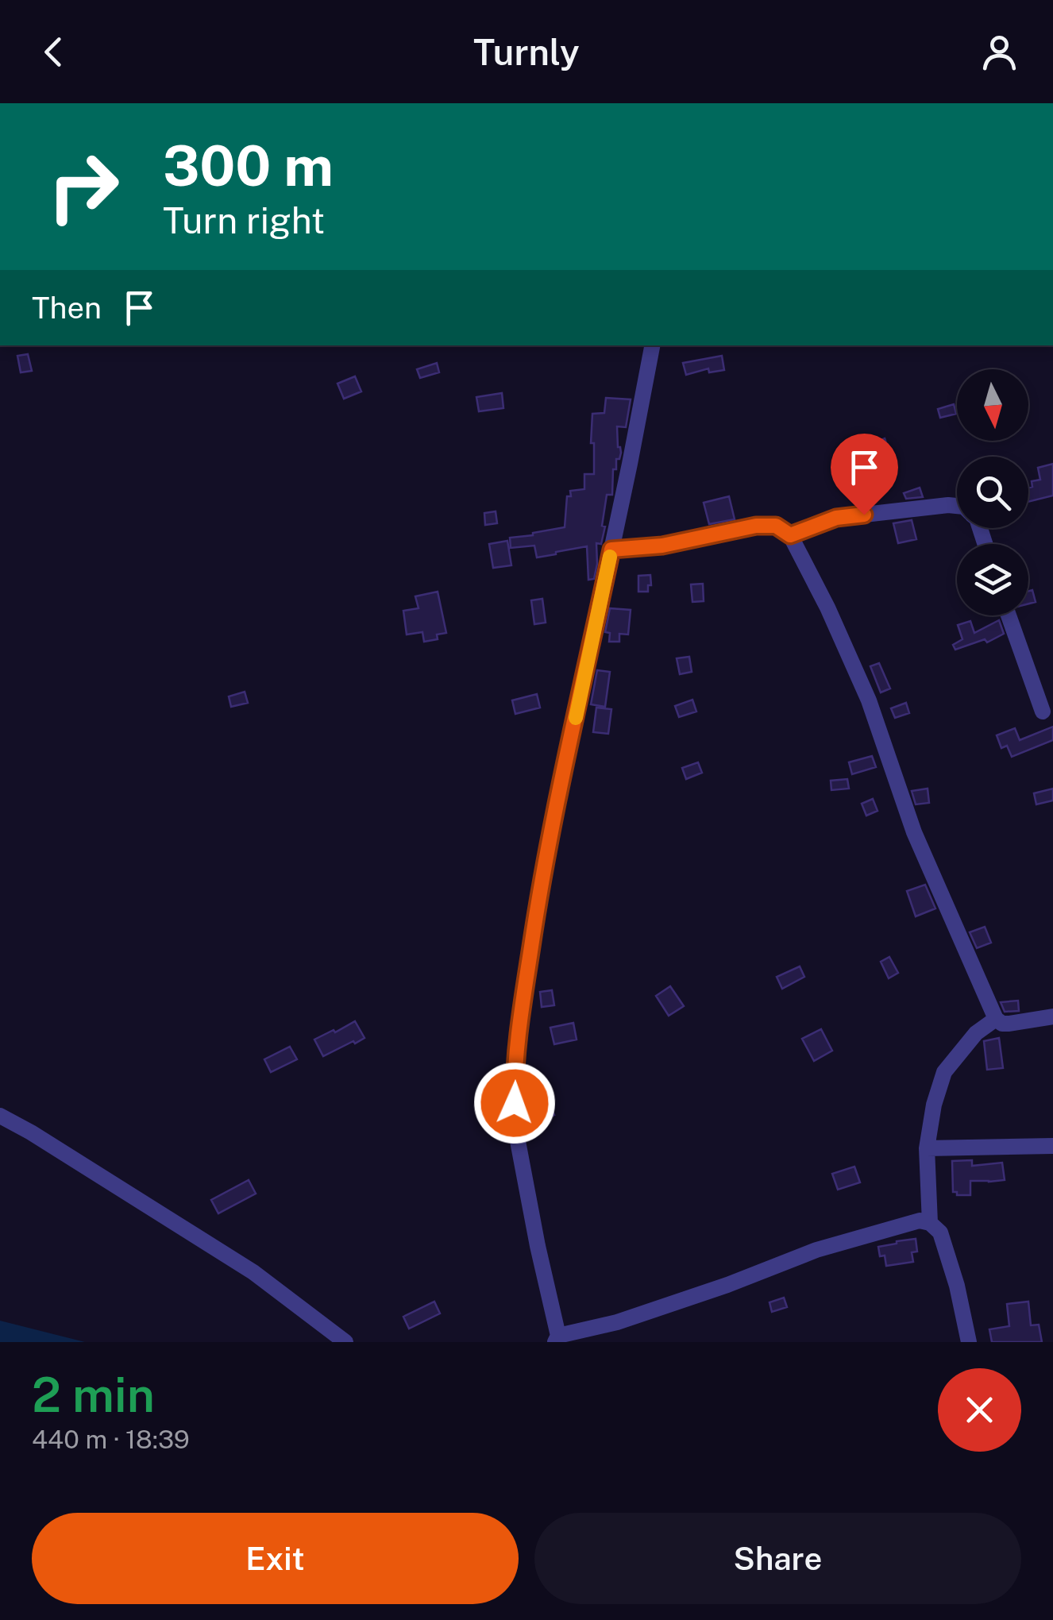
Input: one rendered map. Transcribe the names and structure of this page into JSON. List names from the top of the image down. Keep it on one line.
{"north":"bottom","page":{"header":"Turnly","turn":["300 m","Turn right"],"then":"Then","heading":["2 min","440 m · 18:39"],"buttons":["Exit","Share"]}}
